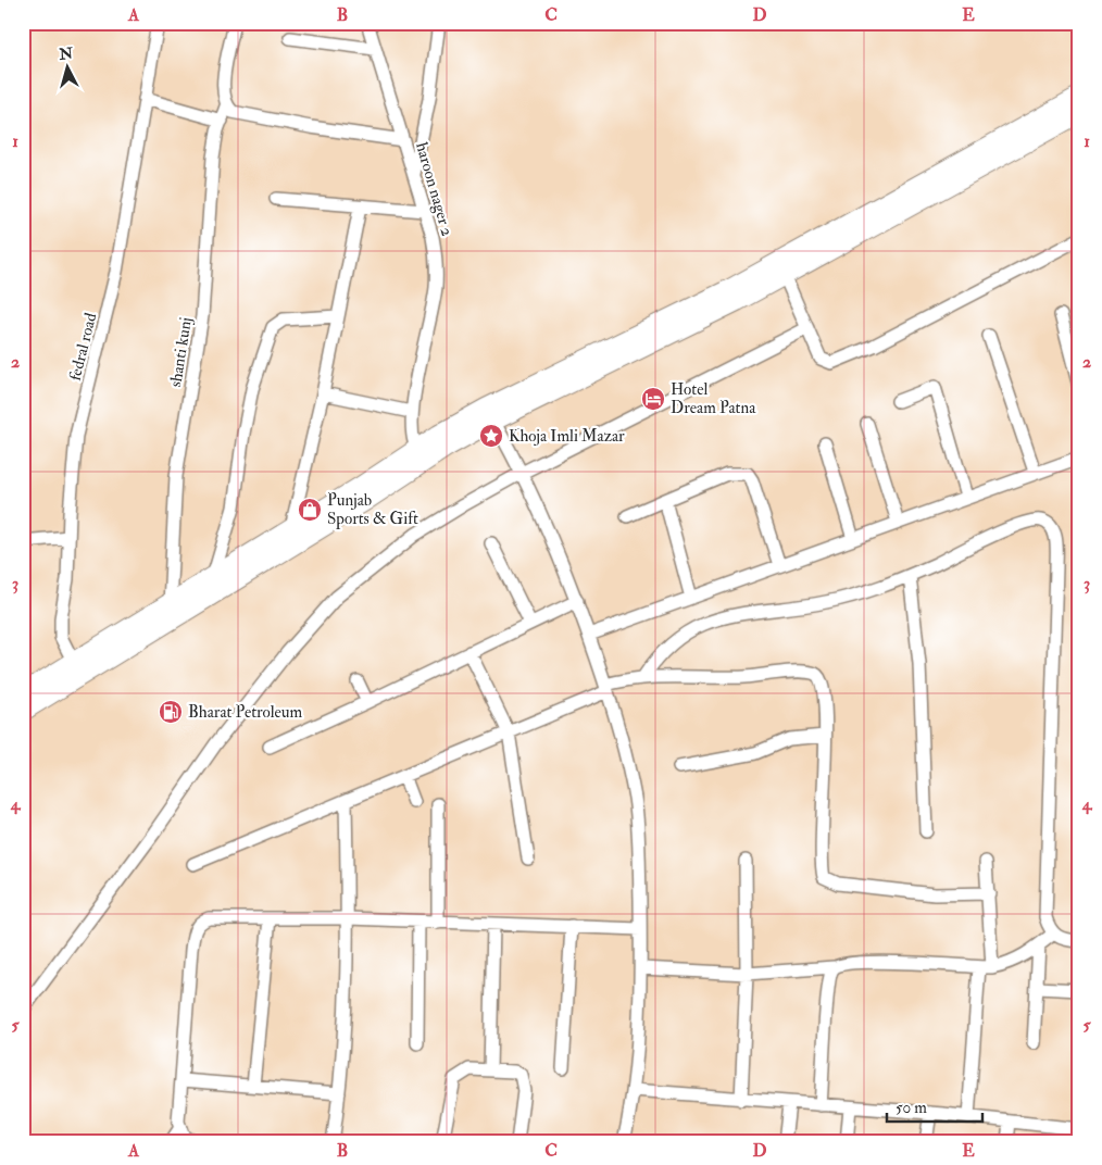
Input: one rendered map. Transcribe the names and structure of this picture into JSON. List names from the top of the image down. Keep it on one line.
{"streets":{"street":["haroon nager 2","fedral road","shanti kunj"]},"places":{"hotel":["Hotel Dream Patna"],"place":["Khoja Imli Mazar"],"shop":["Punjab Sports & Gift"],"fuel station":["Bharat Petroleum"]},"scale_bar":"50 m","north":"top","grid":{"columns":["A","B","C","D","E"],"rows":["1","2","3","4","5"]}}
